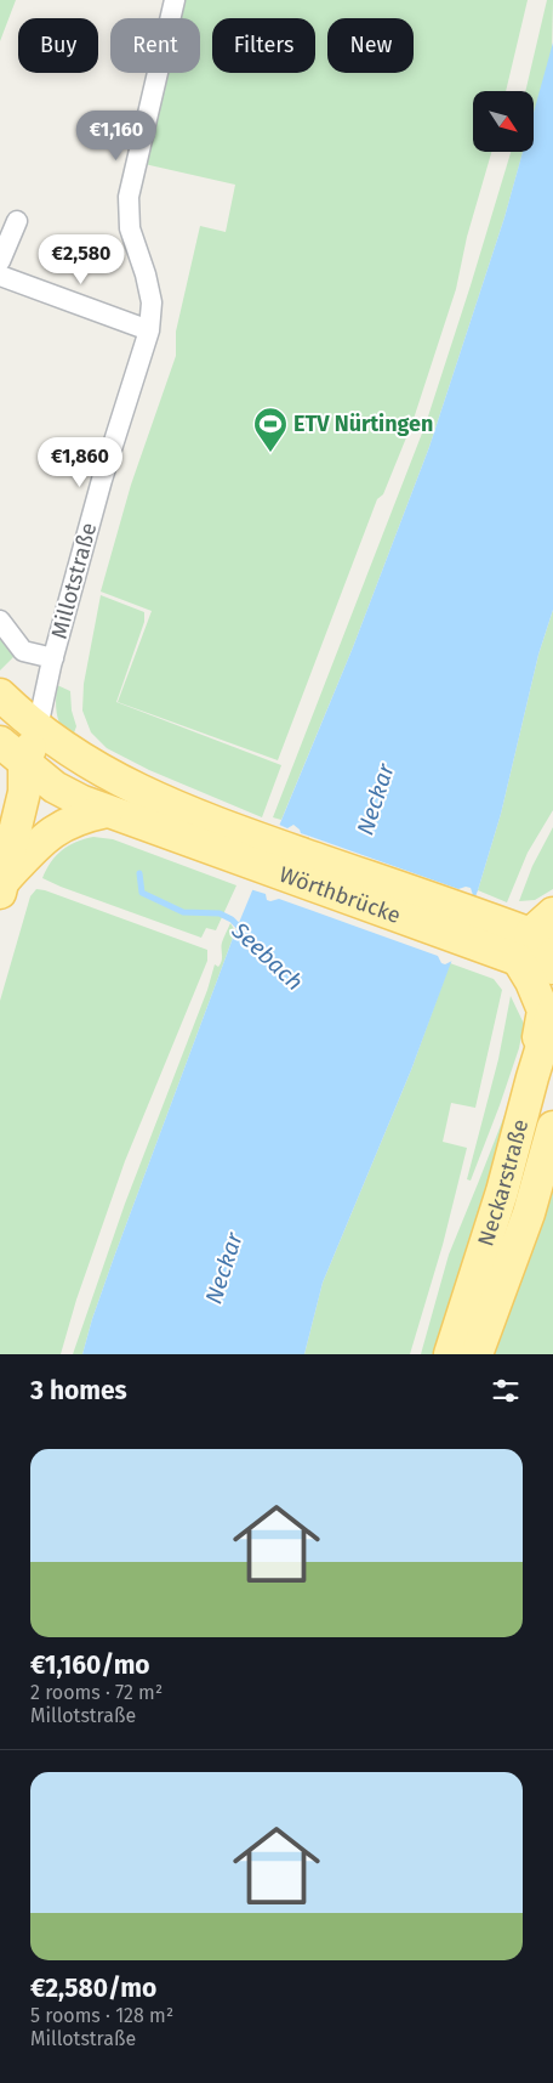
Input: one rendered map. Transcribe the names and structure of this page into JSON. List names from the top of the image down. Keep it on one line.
{"streets":{"main road":["Wörthbrücke","Neckarstraße"],"street":["Millotstraße"]},"water":["Neckar","Seebach"],"places":{"sports":["ETV Nürtingen"]},"north":"bottom right","page":{"chip":["Buy","Rent","Filters","New"],"price":["€1,160","€2,580","€1,860"],"heading":"3 homes","list":[{"name":"€1,160/mo","note":"2 rooms · 72 m² · Millotstraße"},{"name":"€2,580/mo","note":"5 rooms · 128 m² · Millotstraße"}]}}
